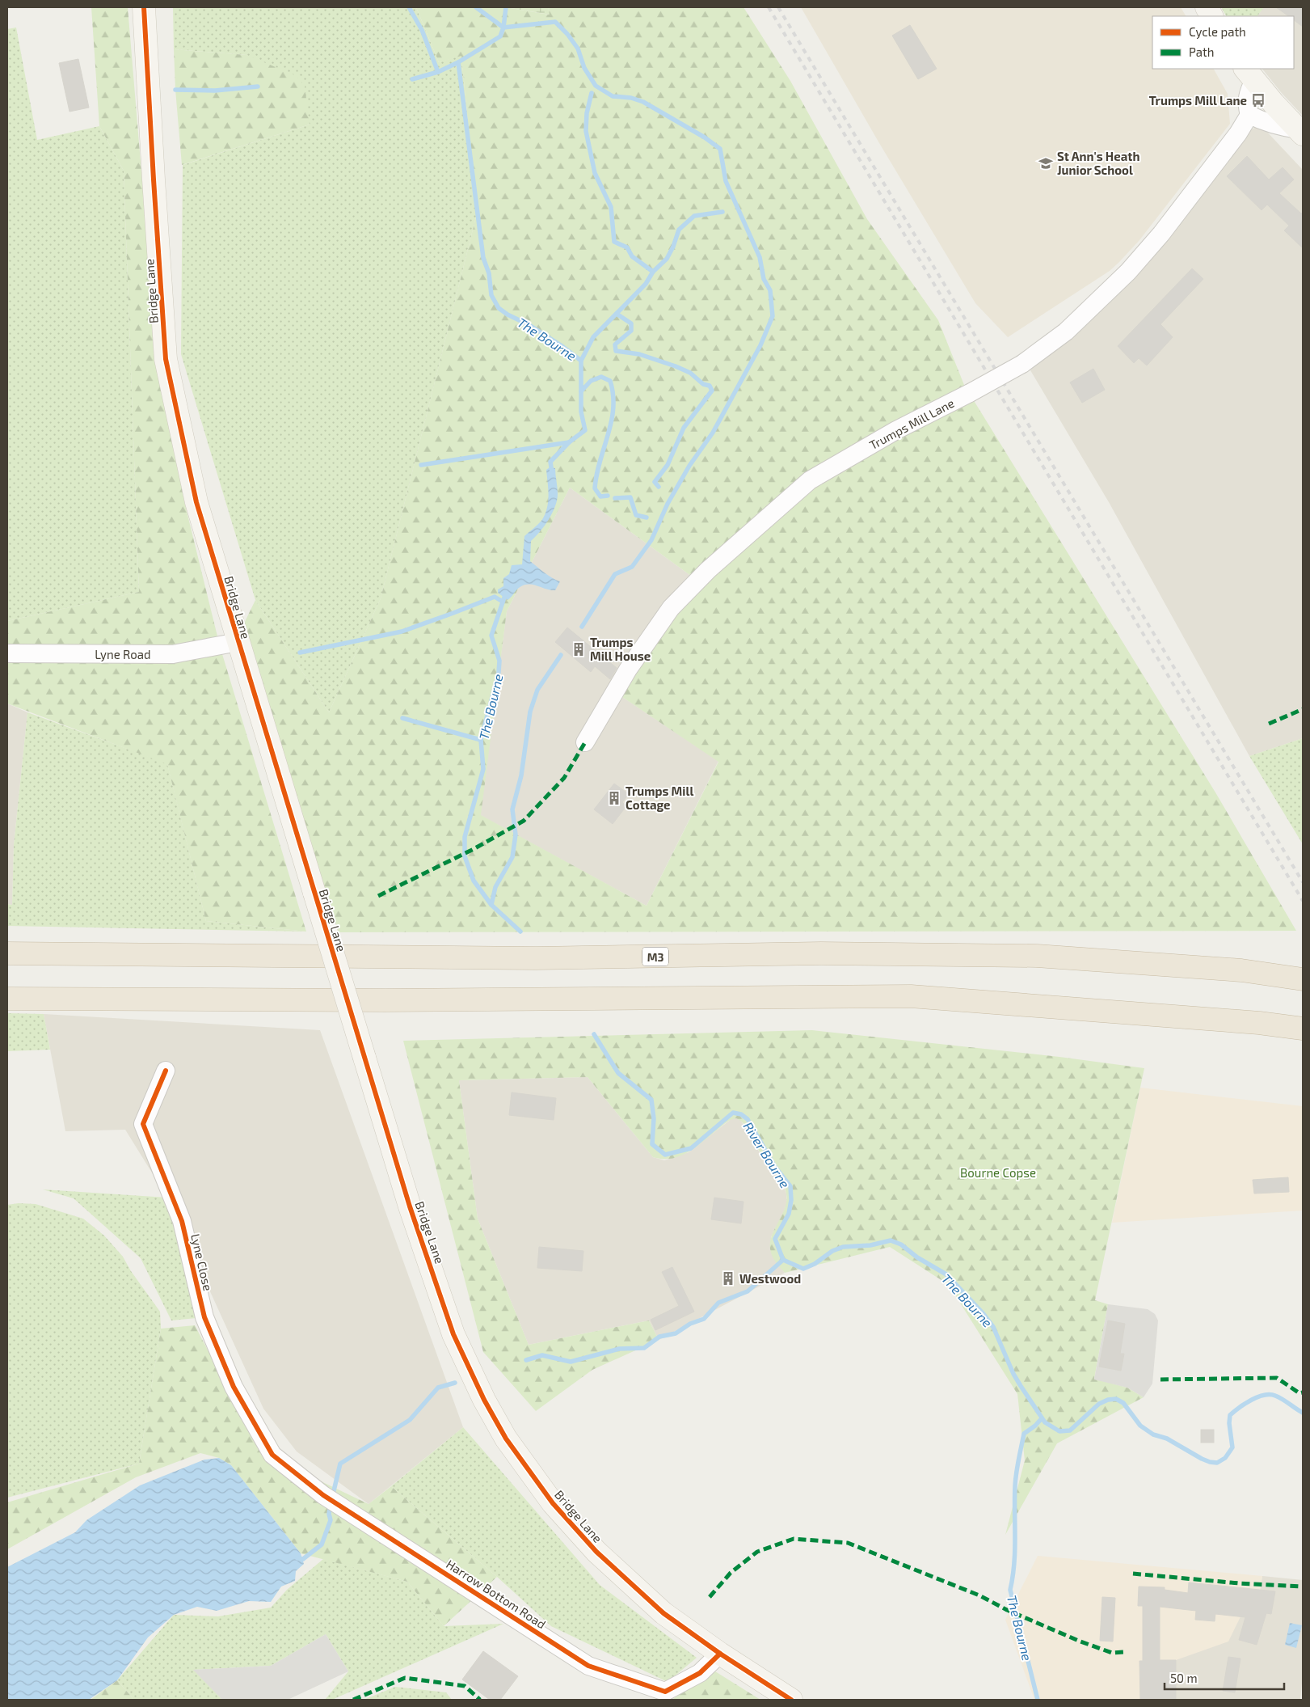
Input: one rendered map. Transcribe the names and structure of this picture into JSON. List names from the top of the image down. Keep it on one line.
{"streets":{"highway":["M3"],"street":["Bridge Lane","Trumps Mill Lane","Lyne Road","Lyne Close","Harrow Bottom Road"]},"crossings":[["Bridge Lane","Lyne Road"],["Bridge Lane","Harrow Bottom Road"],["Lyne Close","Harrow Bottom Road"]],"water":["The Bourne","River Bourne"],"parks":["Bourne Copse"],"places":{"bus stop":["Trumps Mill Lane"],"school or university":["St Ann's Heath Junior School"],"building":["Trumps Mill House","Trumps Mill Cottage","Westwood"]},"legend":["Cycle path","Path"],"scale_bar":"50 m"}
